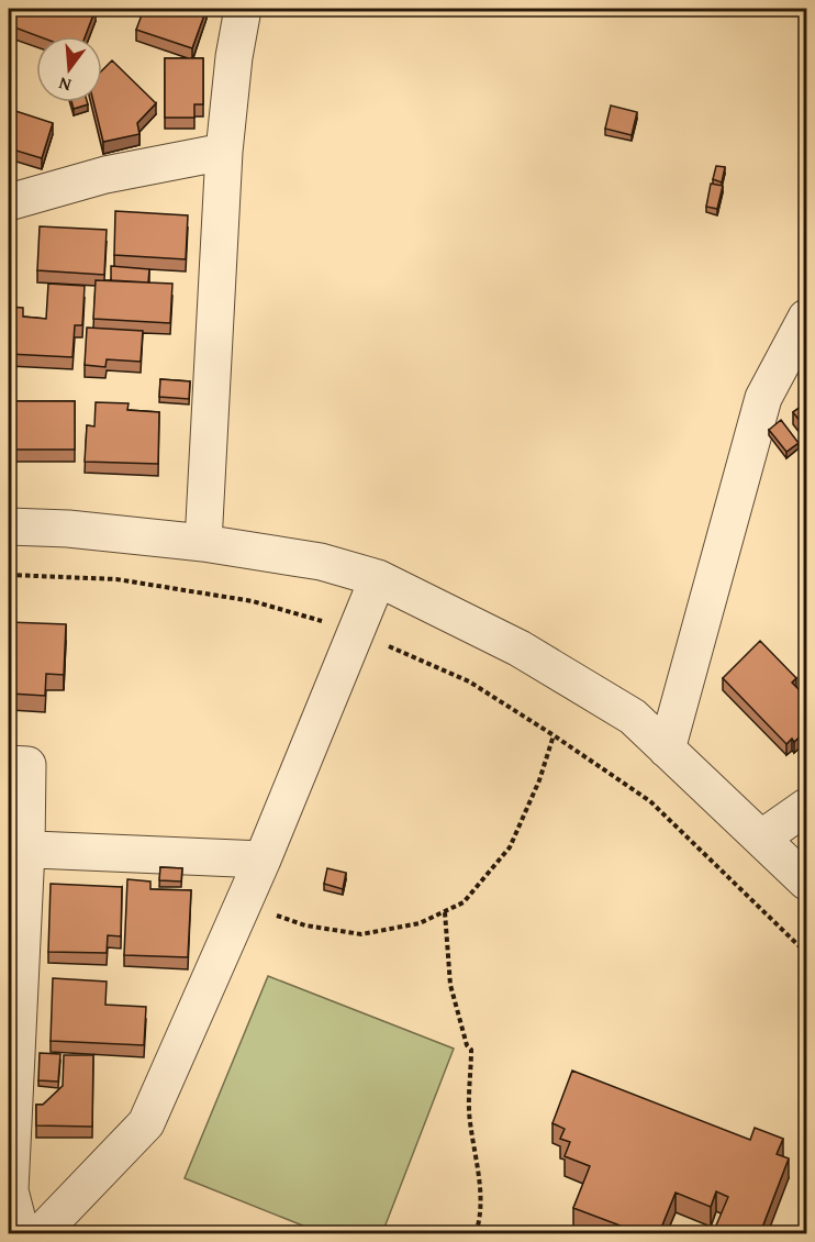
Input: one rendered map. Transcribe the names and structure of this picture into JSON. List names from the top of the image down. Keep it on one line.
{"north":"bottom"}
